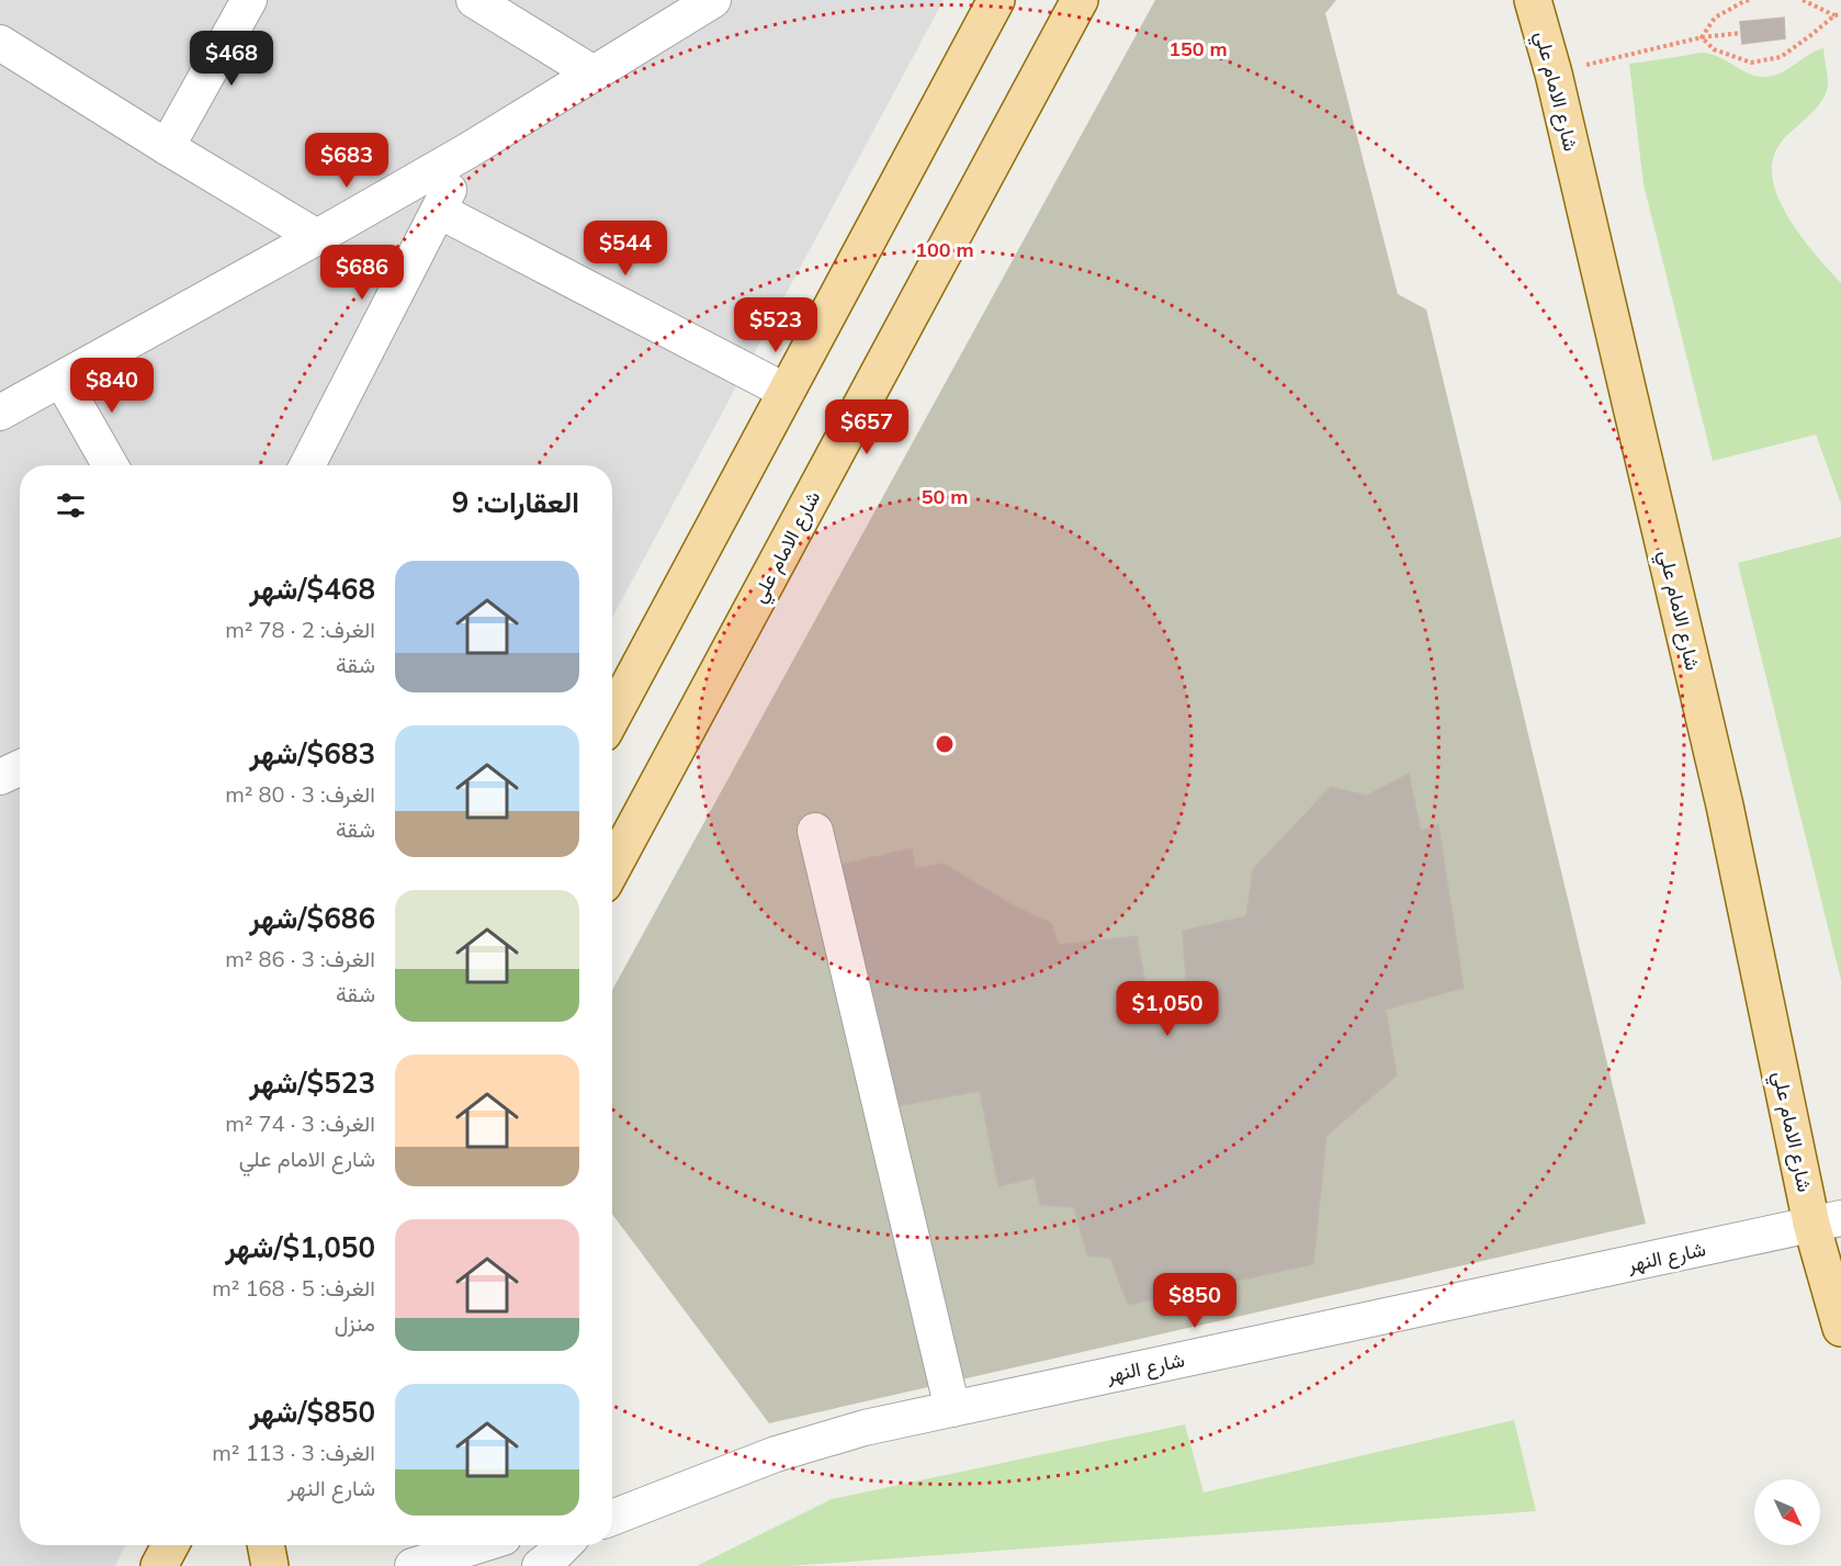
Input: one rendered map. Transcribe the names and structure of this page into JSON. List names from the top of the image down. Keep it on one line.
{"streets":{"main road":["شارع الامام علي"],"street":["شارع النهر"]},"crossings":[["شارع الامام علي","شارع النهر"]],"north":"bottom right","page":{"price":["$468","$683","$544","$686","$523","$840","$657","$1,050","$850"],"heading":"العقارات: 9","list":[{"name":"$468/شهر","note":"الغرف: 2 · 78 m² · شقة"},{"name":"$683/شهر","note":"الغرف: 3 · 80 m² · شقة"},{"name":"$686/شهر","note":"الغرف: 3 · 86 m² · شقة"},{"name":"$523/شهر","note":"الغرف: 3 · 74 m² · شارع الامام علي"},{"name":"$1,050/شهر","note":"الغرف: 5 · 168 m² · منزل"},{"name":"$850/شهر","note":"الغرف: 3 · 113 m² · شارع النهر"}]},"rings":["150 m","100 m","50 m"]}
